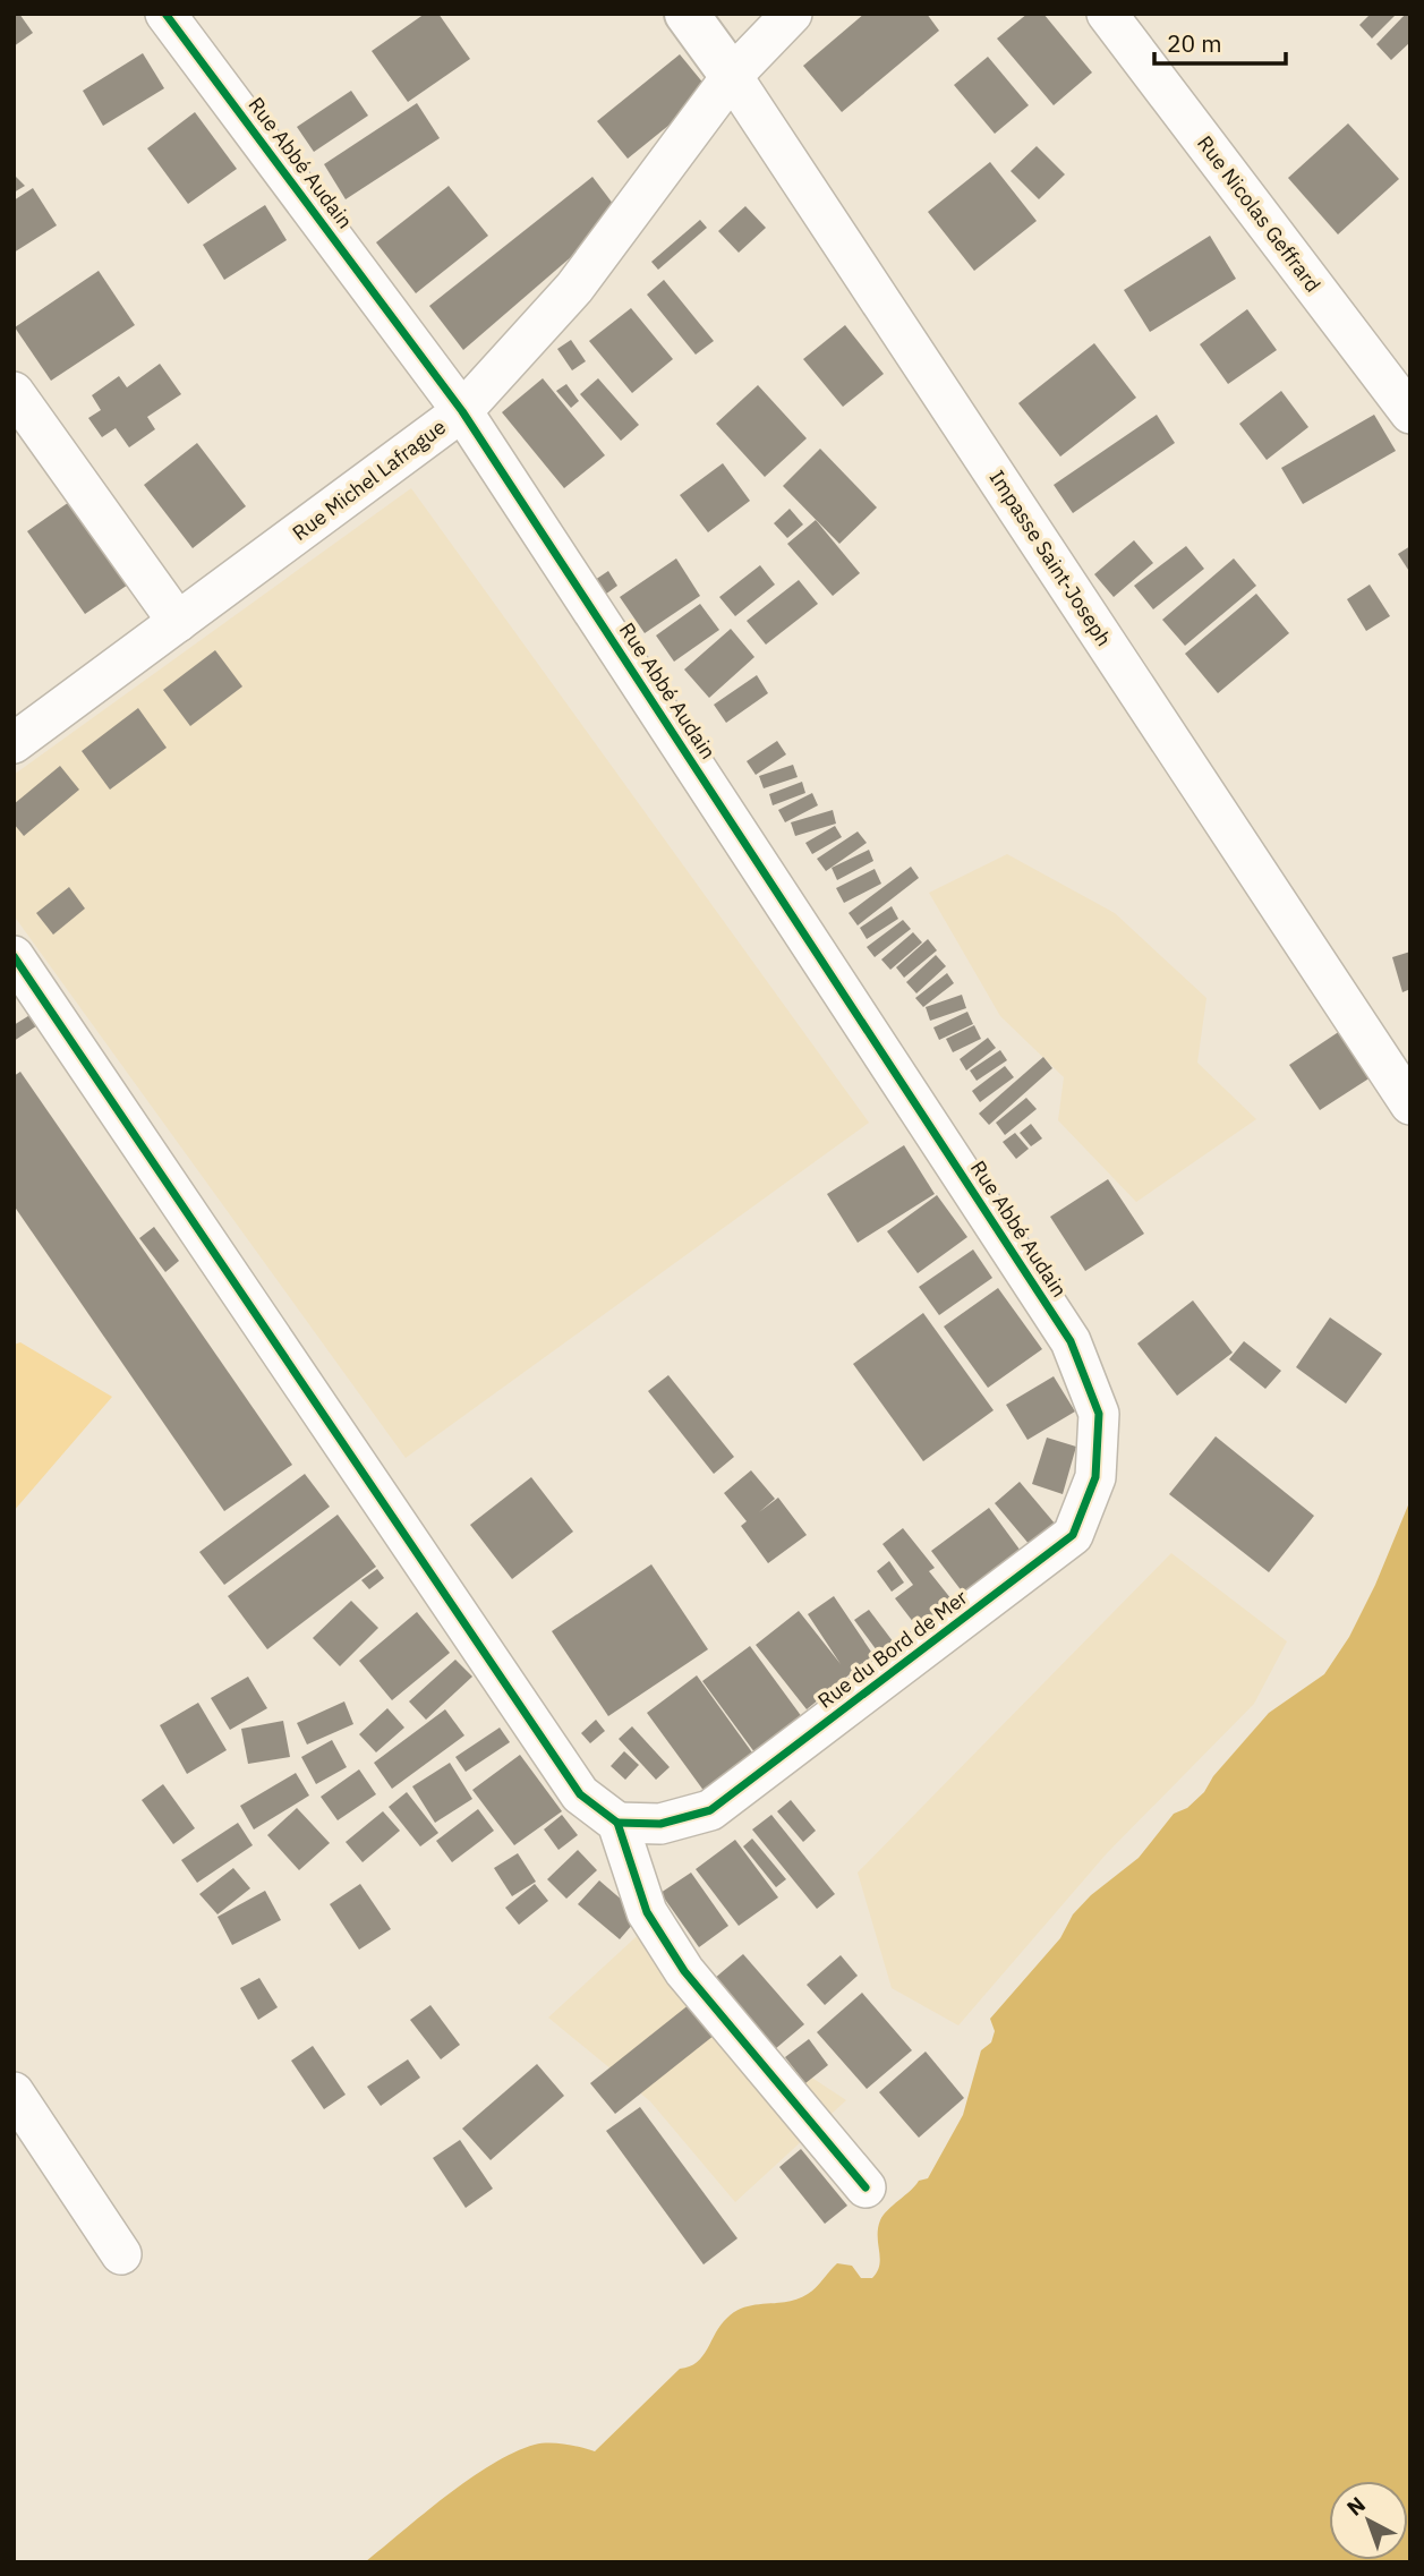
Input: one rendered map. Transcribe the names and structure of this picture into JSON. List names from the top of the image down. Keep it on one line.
{"streets":{"street":["Rue Abbé Audain","Rue Nicolas Geffrard","Rue Michel Lafrague","Impasse Saint-Joseph","Rue du Bord de Mer"]},"crossings":[["Rue Abbé Audain","Rue Michel Lafrague"],["Rue Abbé Audain","Rue du Bord de Mer"],["Rue Michel Lafrague","Impasse Saint-Joseph"]],"scale_bar":"20 m","north":"top left"}
